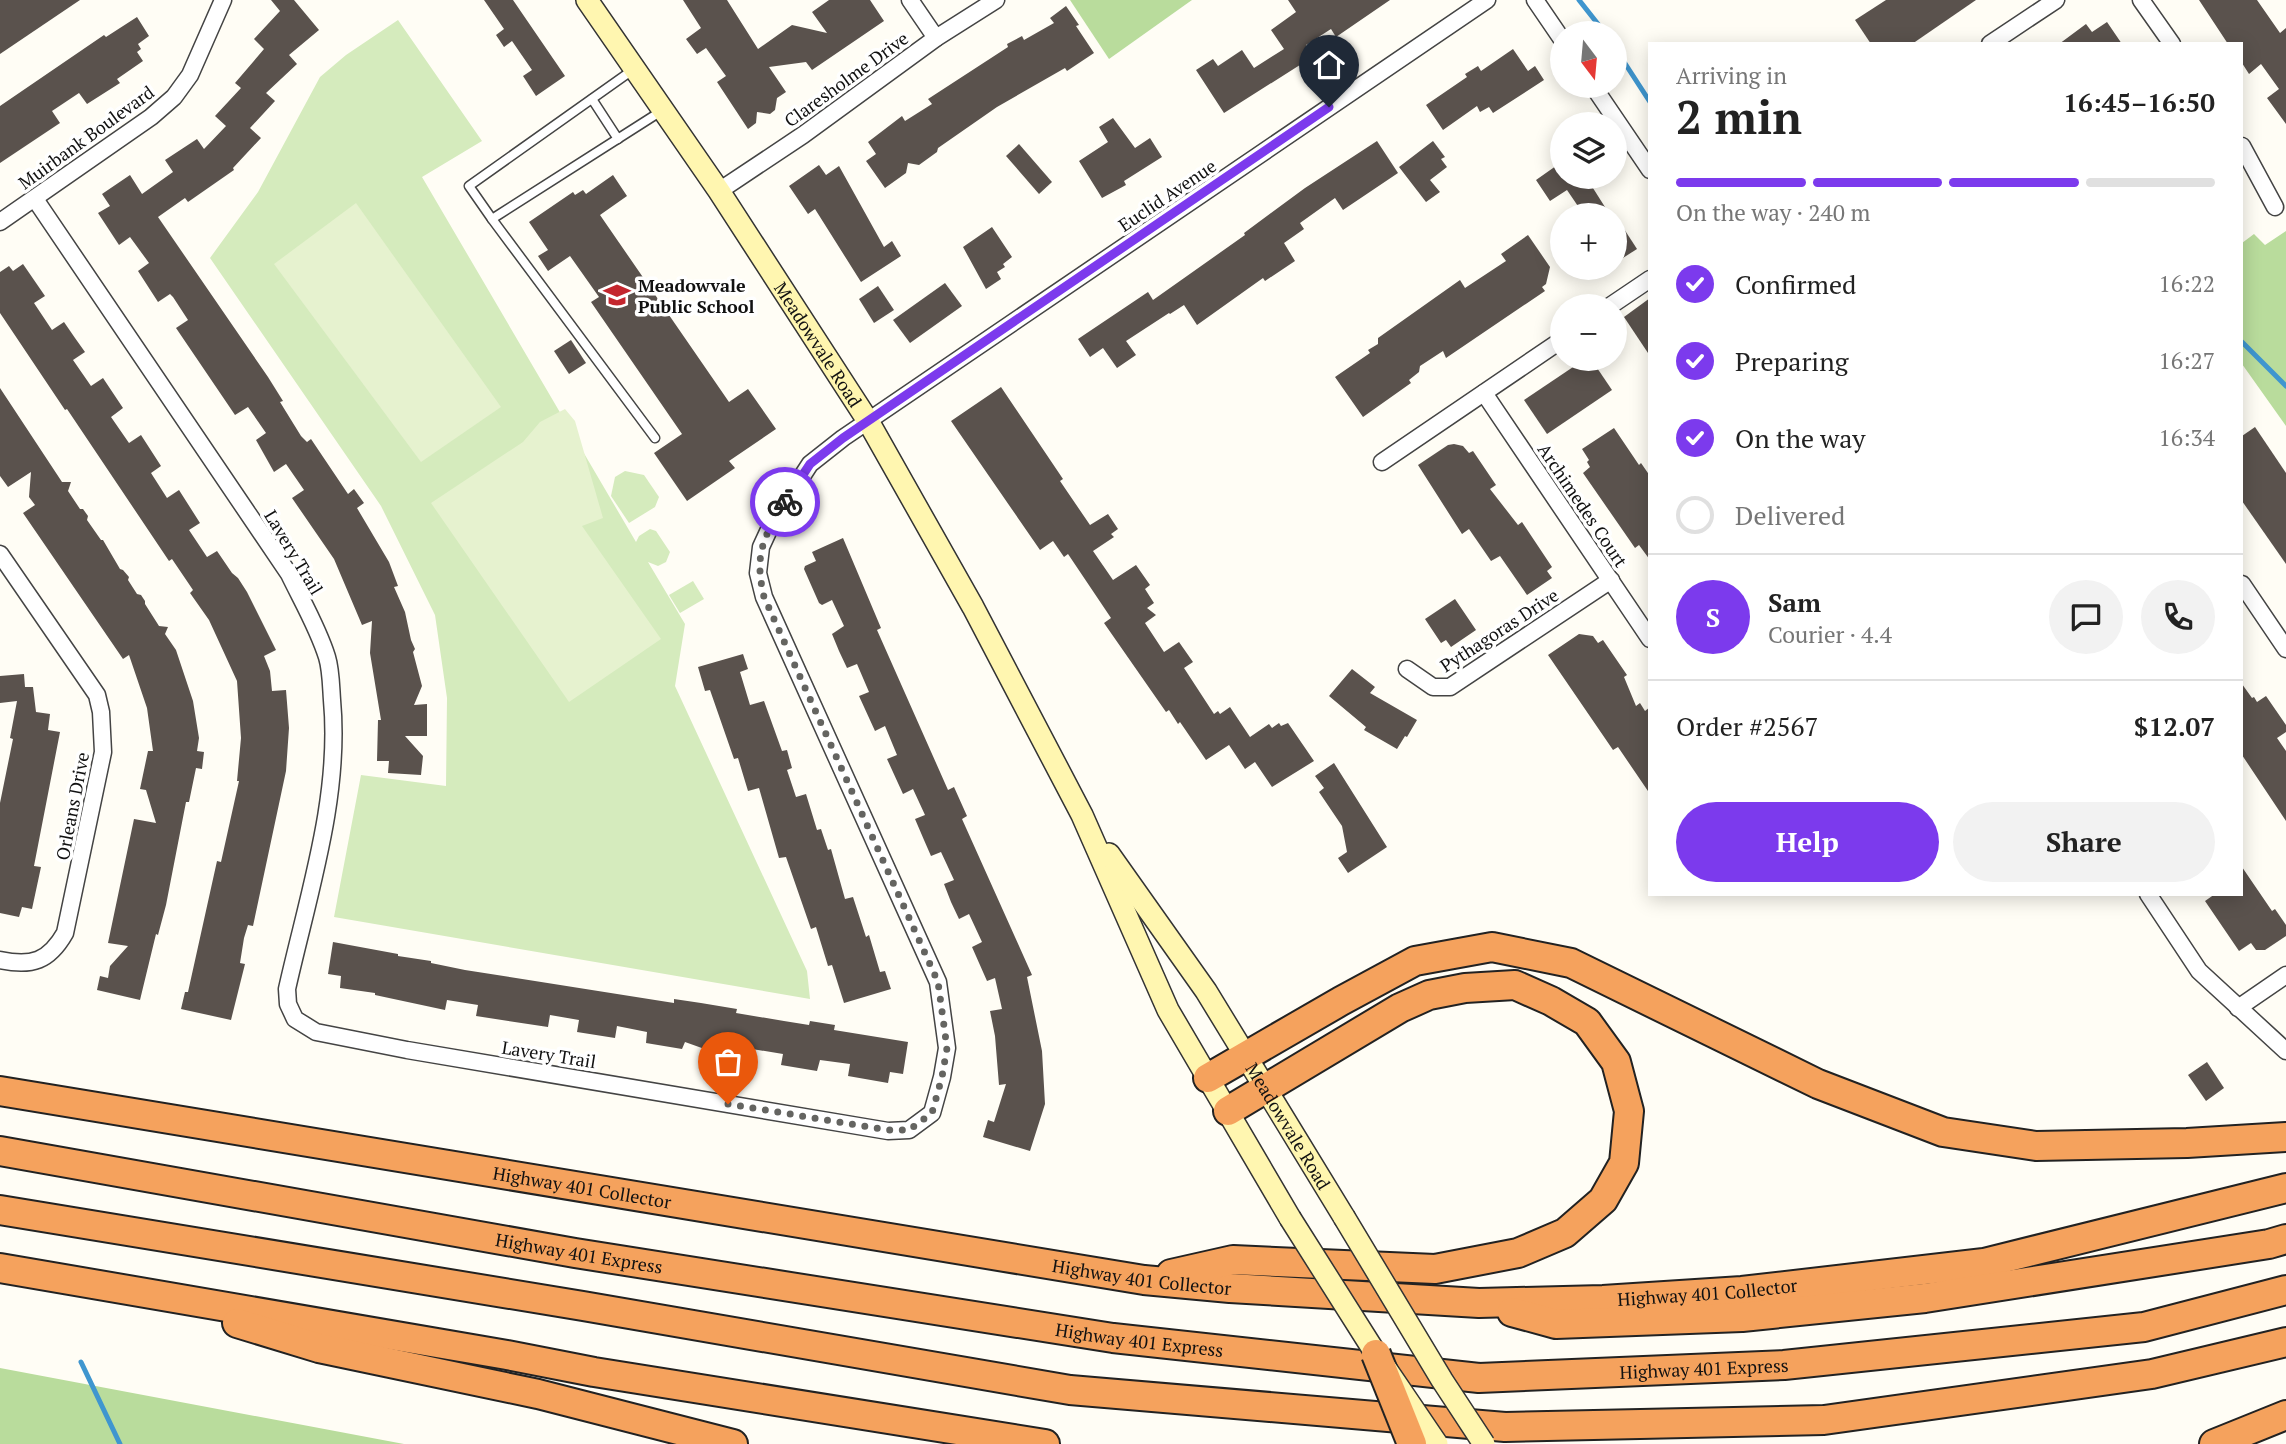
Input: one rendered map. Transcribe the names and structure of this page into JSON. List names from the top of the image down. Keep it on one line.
{"streets":{"highway":["Highway 401 Collector","Highway 401 Express"],"main road":["Meadowvale Road"],"street":["Claresholme Drive","Muirbank Boulevard","Euclid Avenue","Archimedes Court","Lavery Trail","Pythagoras Drive","Orleans Drive"]},"crossings":[["Claresholme Drive","Meadowvale Road"],["Muirbank Boulevard","Lavery Trail"],["Euclid Avenue","Meadowvale Road"],["Euclid Avenue","Lavery Trail"],["Meadowvale Road","Lavery Trail"],["Archimedes Court","Pythagoras Drive"]],"places":{"school or university":["Meadowvale Public School"]},"north":"bottom","page":{"map_buttons":["+","−"],"heading":["2 min","Arriving in","16:45–16:50"],"panel":["Sam","Courier · 4.4","Order #2567","$12.07"],"bar":"On the way · 240 m","list":[["Confirmed","16:22"],["Preparing","16:27"],["On the way","16:34"],"Delivered"],"round":"S","buttons":["Help","Share"]}}
